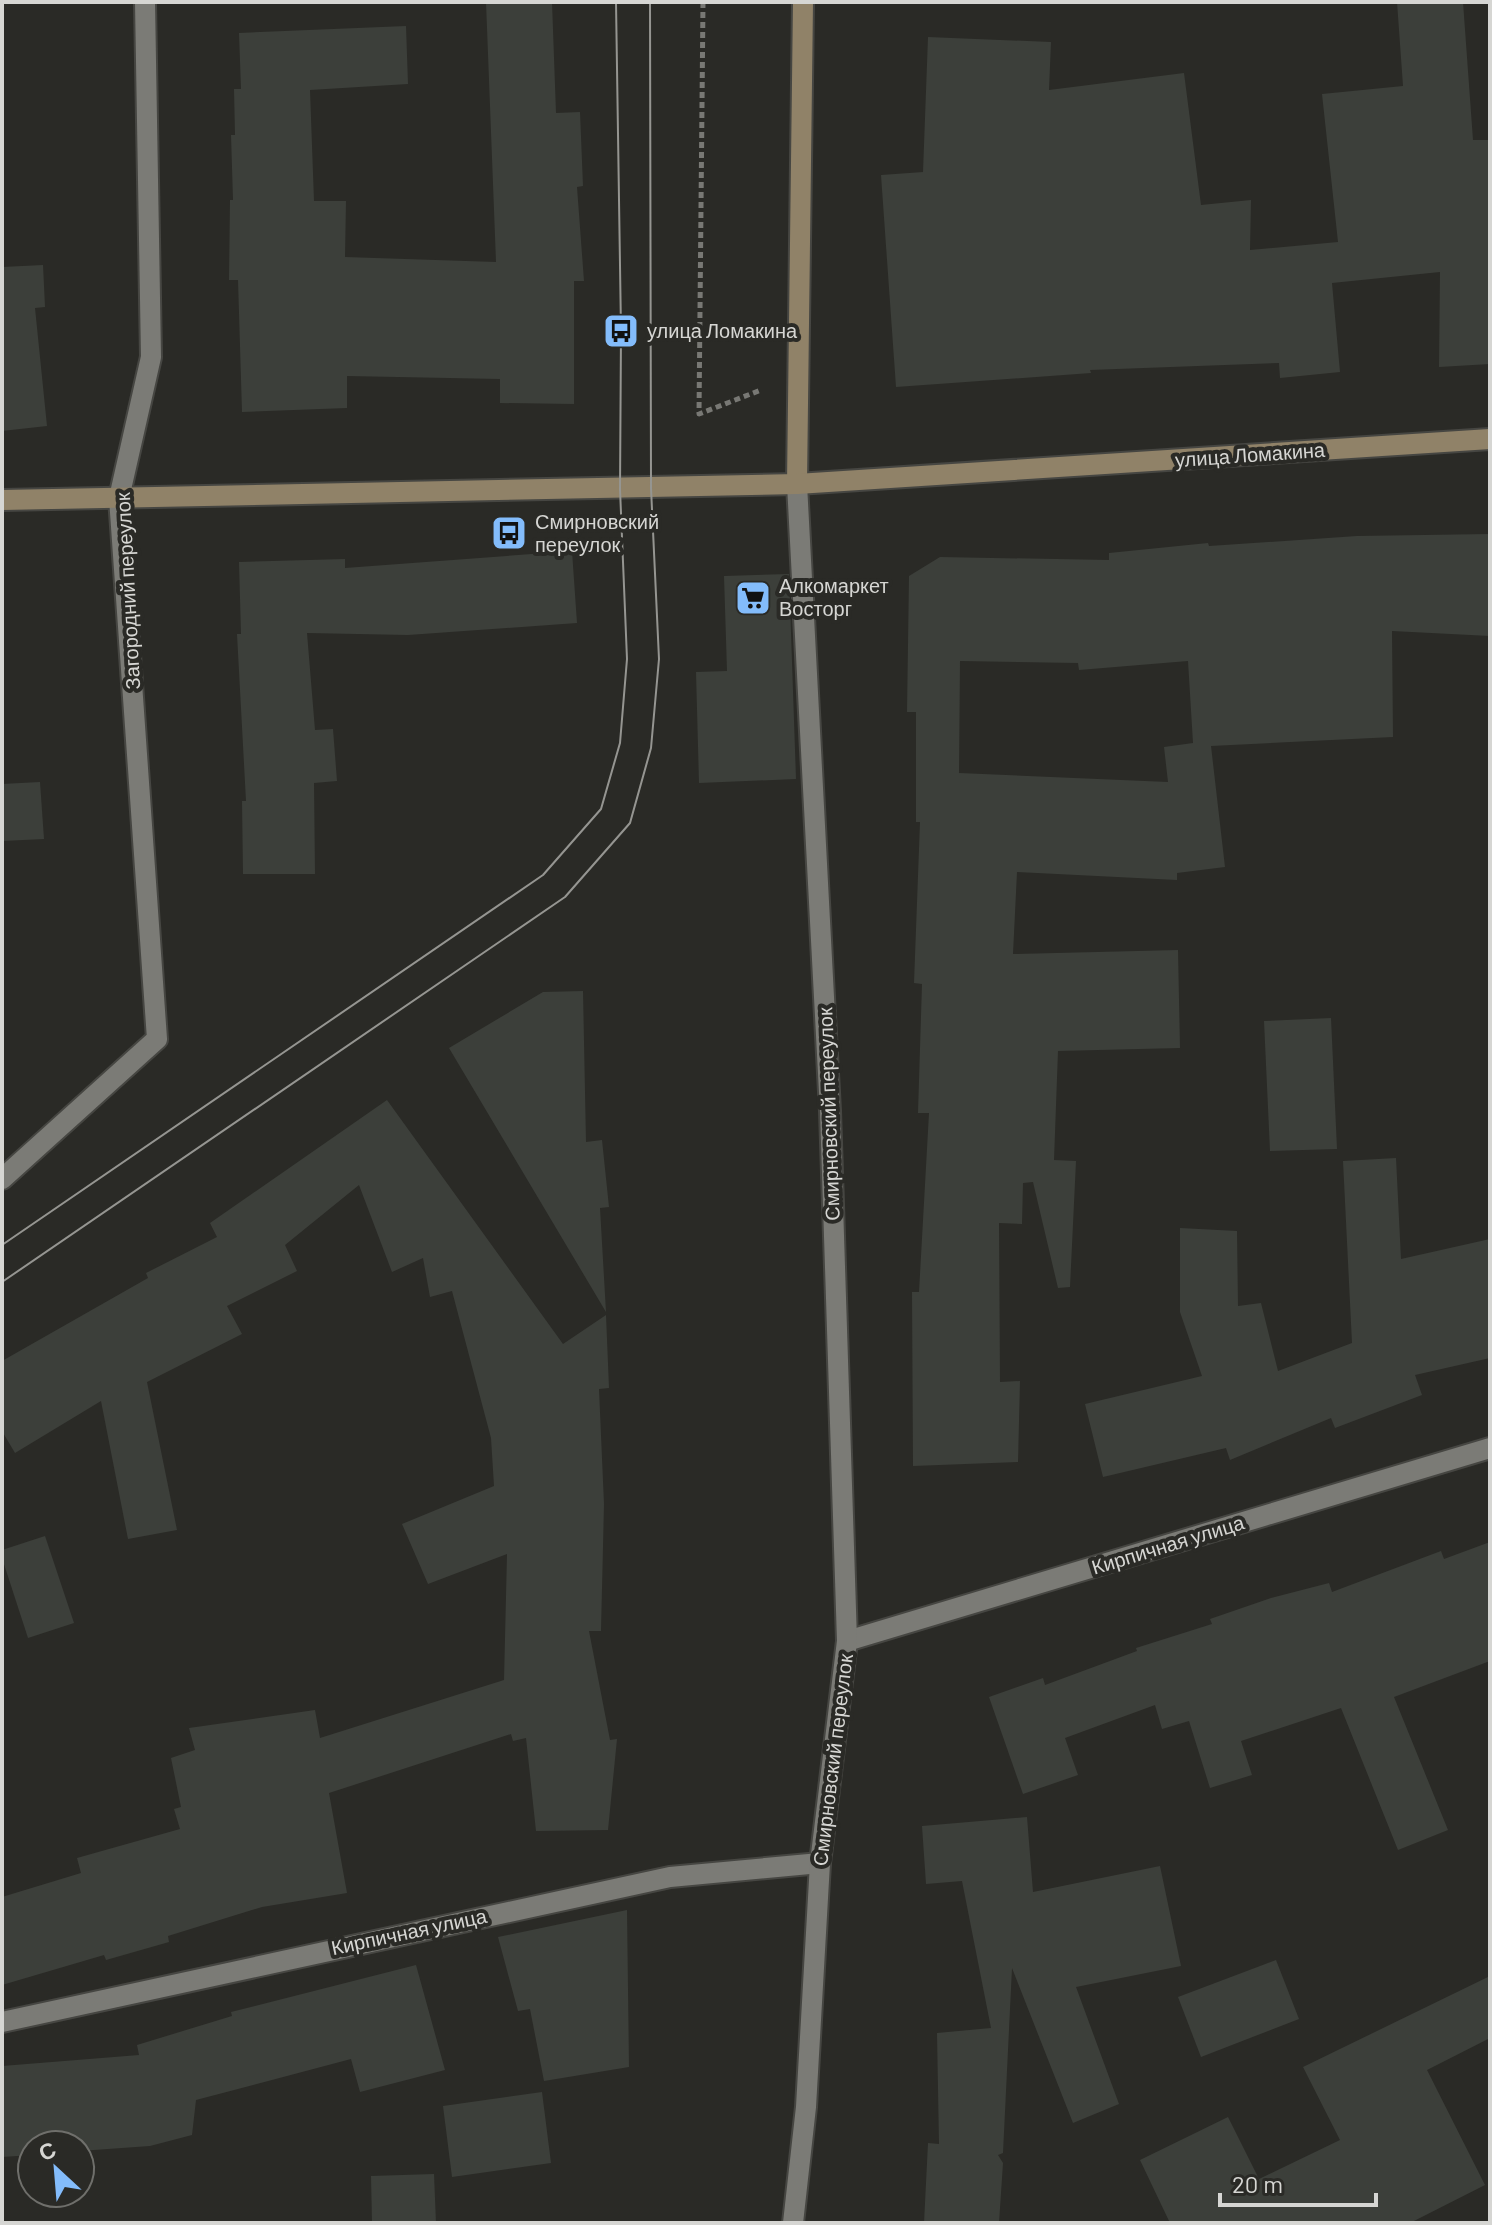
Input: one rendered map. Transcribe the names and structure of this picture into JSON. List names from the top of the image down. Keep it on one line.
{"streets":{"main road":["улица Ломакина","Смирновский переулок"],"street":["Загородний переулок","Кирпичная улица"]},"crossings":[["улица Ломакина","Загородний переулок"],["улица Ломакина","Смирновский переулок"],["Смирновский переулок","Кирпичная улица"]],"places":{"bus stop":["улица Ломакина","Смирновский переулок"],"supermarket":["Алкомаркет Восторг"]},"scale_bar":"20 m","north":"top left"}
